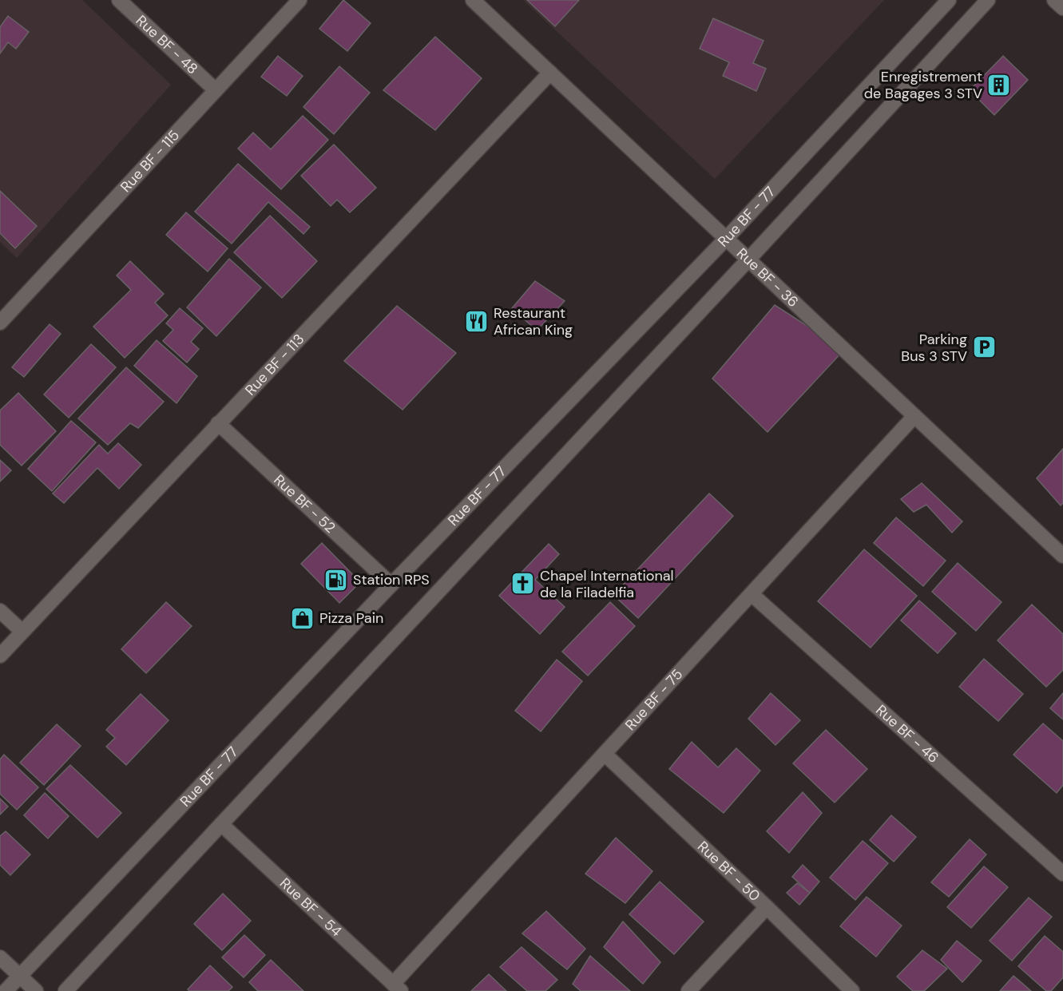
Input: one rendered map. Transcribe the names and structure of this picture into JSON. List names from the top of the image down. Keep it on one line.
{"streets":{"street":["Rue BF - 48","Rue BF - 115","Rue BF - 77","Rue BF - 36","Rue BF - 113","Rue BF - 52","Rue BF - 75","Rue BF - 46","Rue BF - 50","Rue BF - 54"]},"crossings":[["Rue BF - 48","Rue BF - 115"],["Rue BF - 77","Rue BF - 36"],["Rue BF - 77","Rue BF - 52"],["Rue BF - 36","Rue BF - 113"],["Rue BF - 36","Rue BF - 75"],["Rue BF - 113","Rue BF - 52"],["Rue BF - 75","Rue BF - 46"],["Rue BF - 75","Rue BF - 50"],["Rue BF - 75","Rue BF - 54"]],"places":{"building":["Enregistrement de Bagages 3 STV"],"restaurant":["Restaurant African King"],"parking":["Parking Bus 3 STV"],"fuel station":["Station RPS"],"church":["Chapel International de la Filadelfia"],"shop":["Pizza Pain"]}}
